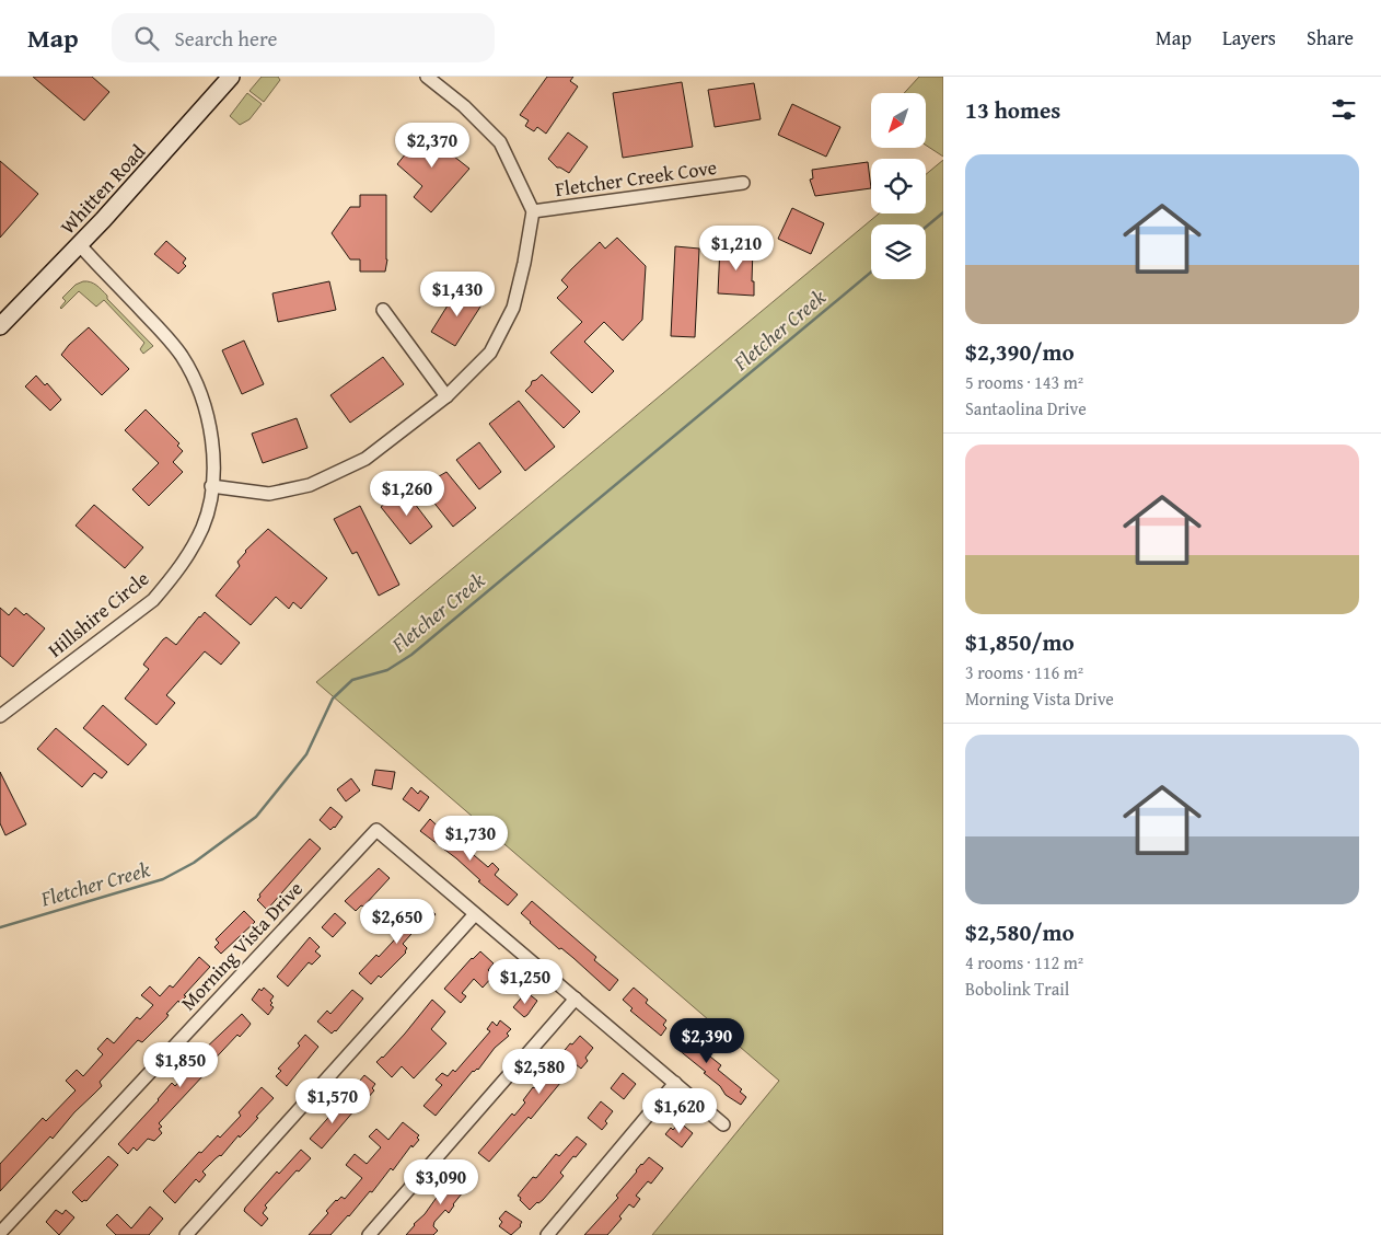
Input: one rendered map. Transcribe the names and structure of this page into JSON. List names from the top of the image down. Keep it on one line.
{"streets":{"main road":["Whitten Road"],"street":["Fletcher Creek Cove","Hillshire Circle","Morning Vista Drive"]},"crossings":[["Whitten Road","Hillshire Circle"]],"water":["Fletcher Creek"],"north":"bottom left","page":{"header":"Map","search":"Search here","nav":["Map","Layers","Share"],"heading":"13 homes","price":["$2,370","$1,210","$1,430","$1,260","$1,730","$2,650","$1,250","$2,390","$1,850","$2,580","$1,570","$1,620","$3,090"],"list":[{"name":"$2,390/mo","note":"5 rooms · 143 m² · Santaolina Drive"},{"name":"$1,850/mo","note":"3 rooms · 116 m² · Morning Vista Drive"},{"name":"$2,580/mo","note":"4 rooms · 112 m² · Bobolink Trail"}]}}
